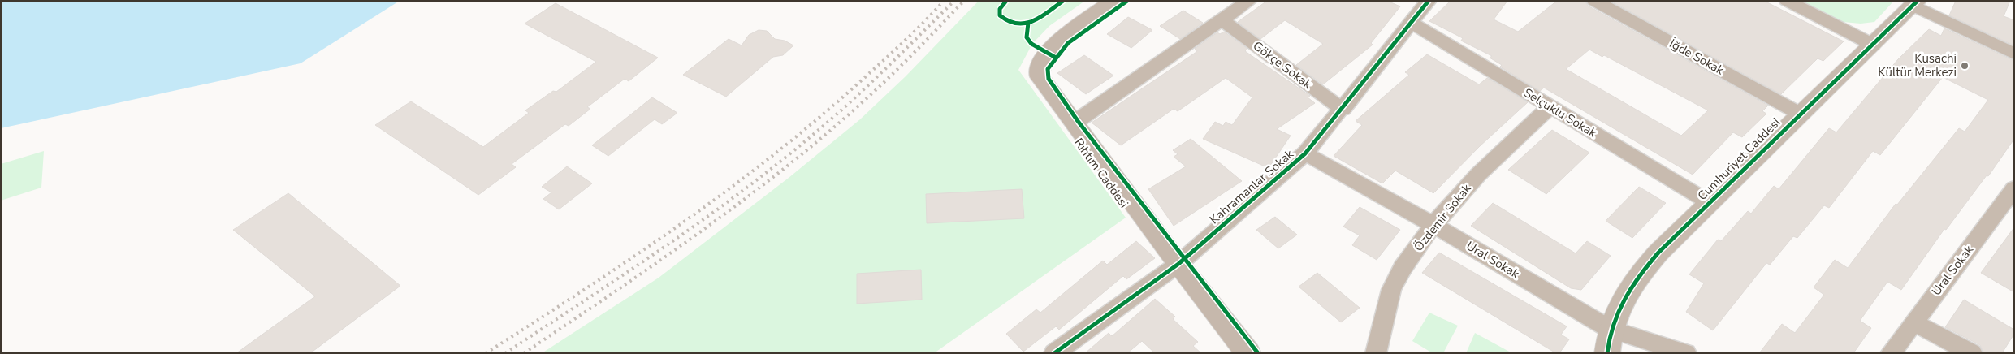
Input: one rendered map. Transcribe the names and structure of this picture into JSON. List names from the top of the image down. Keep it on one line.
{"streets":{"main road":["Rıhtım Caddesi"],"street":["İğde Sokak","Gökçe Sokak","Selçuklu Sokak","Cumhuriyet Caddesi","Kahramanlar Sokak","Özdemir Sokak","Ural Sokak"]},"crossings":[["İğde Sokak","Cumhuriyet Caddesi"],["Gökçe Sokak","Kahramanlar Sokak"],["Selçuklu Sokak","Cumhuriyet Caddesi"],["Selçuklu Sokak","Kahramanlar Sokak"],["Selçuklu Sokak","Özdemir Sokak"],["Cumhuriyet Caddesi","Ural Sokak"],["Rıhtım Caddesi","Kahramanlar Sokak"],["Kahramanlar Sokak","Ural Sokak"],["Özdemir Sokak","Ural Sokak"]],"places":["Kusachi Kültür Merkezi"]}
